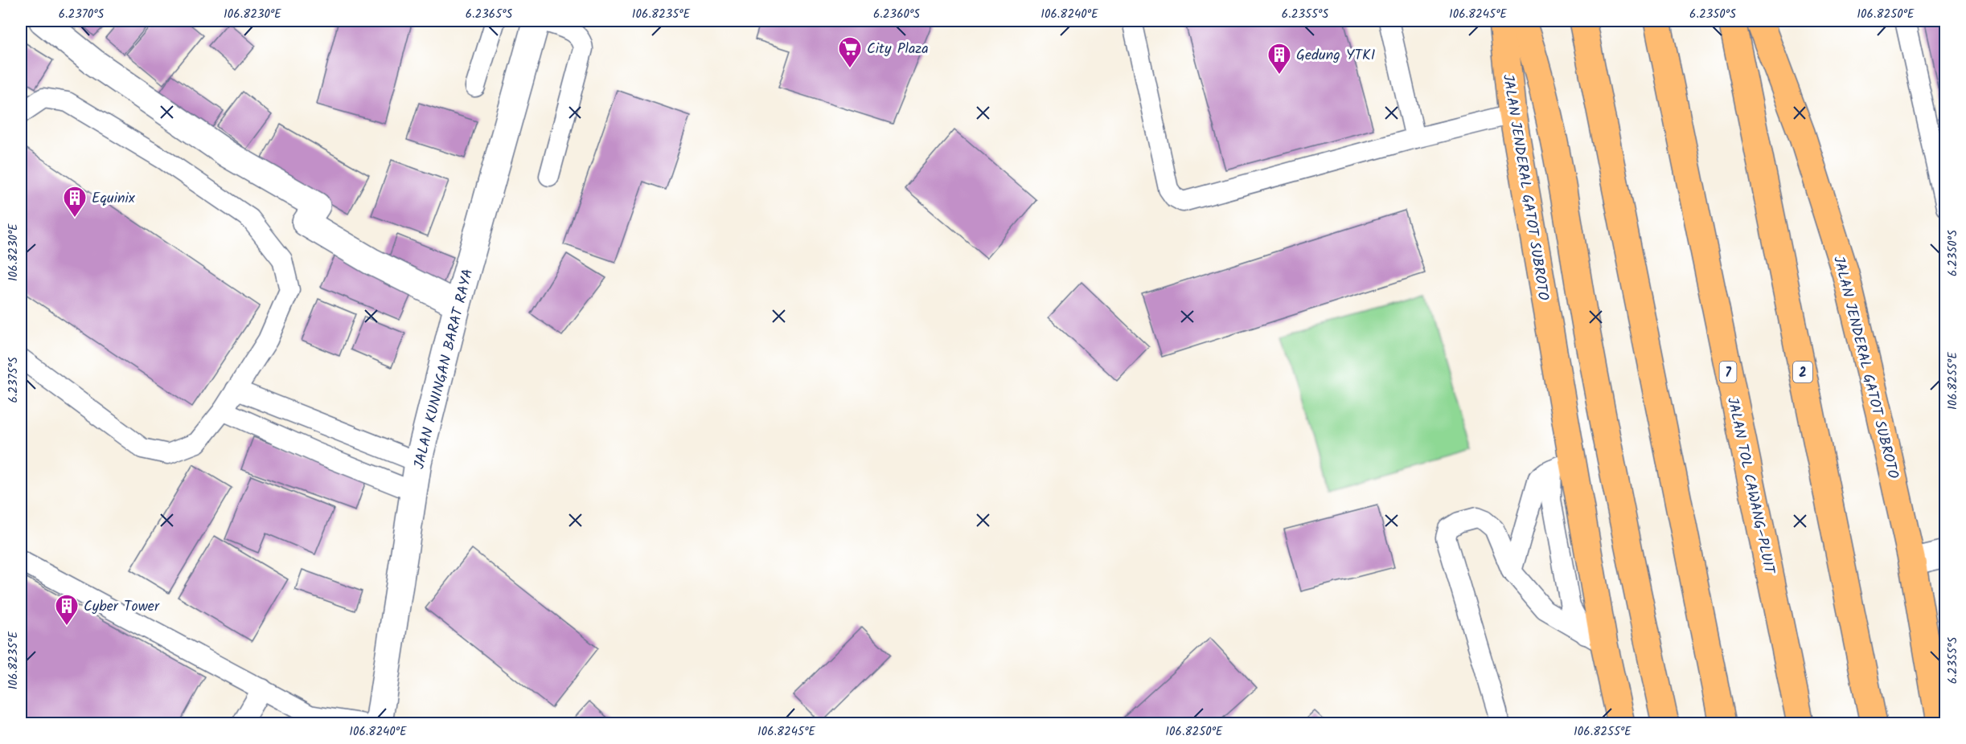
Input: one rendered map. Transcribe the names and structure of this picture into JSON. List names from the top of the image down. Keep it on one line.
{"streets":{"highway":["JALAN JENDERAL GATOT SUBROTO","7","2","JALAN TOL CAWANG–PLUIT"],"street":["JALAN KUNINGAN BARAT RAYA"]},"places":{"supermarket":["City Plaza"],"building":["Gedung YTKI","Equinix","Cyber Tower"]},"coordinates":["6.2370°S","106.8230°E","6.2365°S","106.8235°E","6.2360°S","106.8240°E","6.2355°S","106.8245°E","6.2350°S","106.8250°E","6.2375°S","106.8255°E"]}
